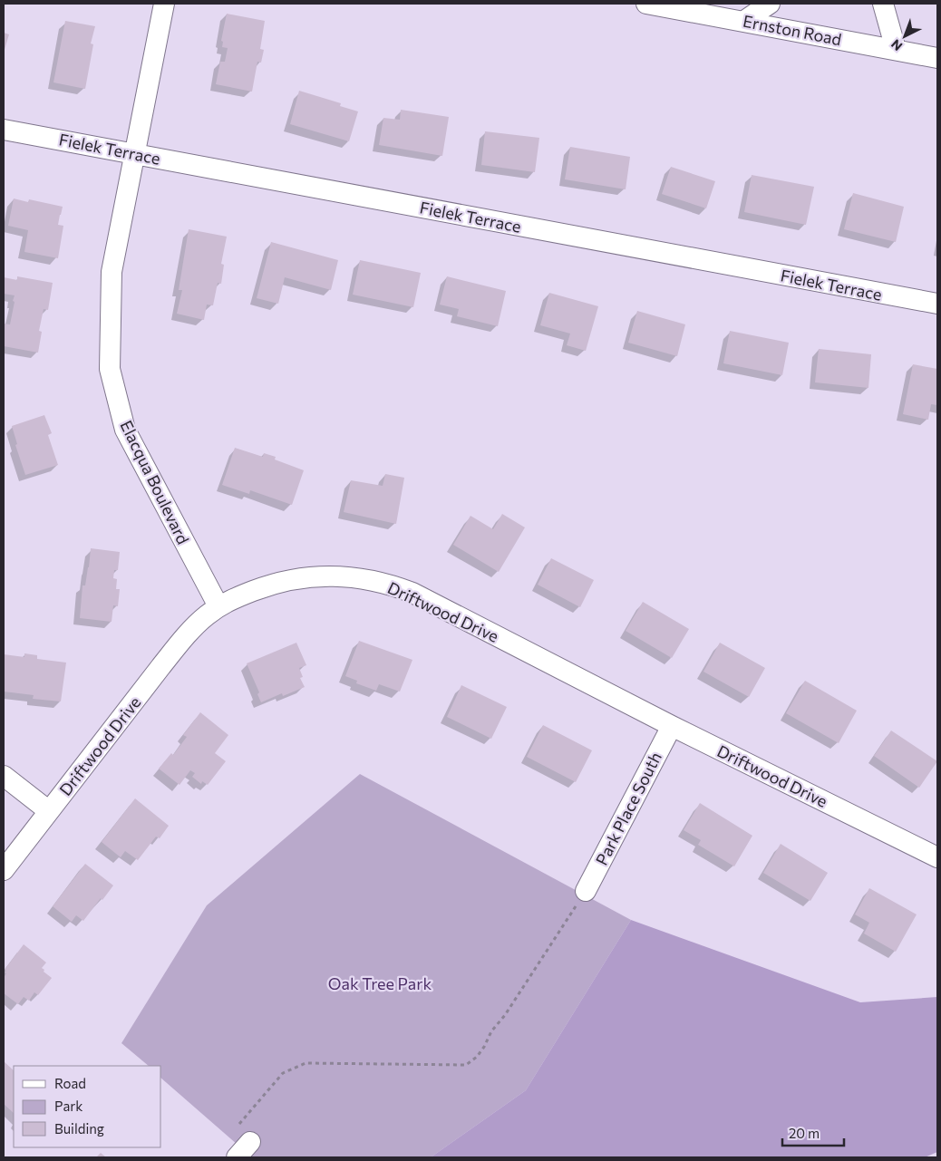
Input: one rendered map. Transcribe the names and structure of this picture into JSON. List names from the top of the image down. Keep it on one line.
{"streets":{"street":["Ernston Road","Fielek Terrace","Elacqua Boulevard","Driftwood Drive","Park Place South"]},"crossings":[["Fielek Terrace","Elacqua Boulevard"],["Elacqua Boulevard","Driftwood Drive"],["Driftwood Drive","Park Place South"]],"parks":["Oak Tree Park"],"legend":["Road","Park","Building"],"scale_bar":"20 m","north":"bottom left"}
